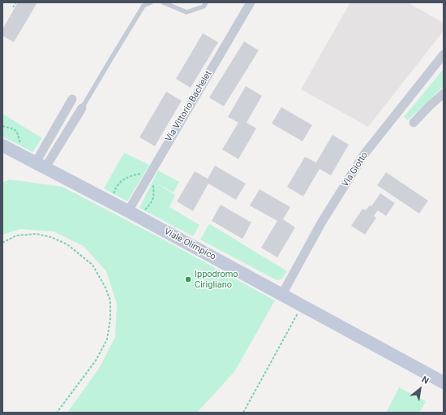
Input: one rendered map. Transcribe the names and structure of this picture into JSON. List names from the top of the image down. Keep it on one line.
{"streets":{"main road":["Viale Olimpico"],"street":["Via Vittorio Bachelet","Via Giotto"]},"crossings":[["Via Vittorio Bachelet","Viale Olimpico"],["Via Giotto","Viale Olimpico"]],"places":["Ippodromo Cirigliano"],"north":"top right"}
